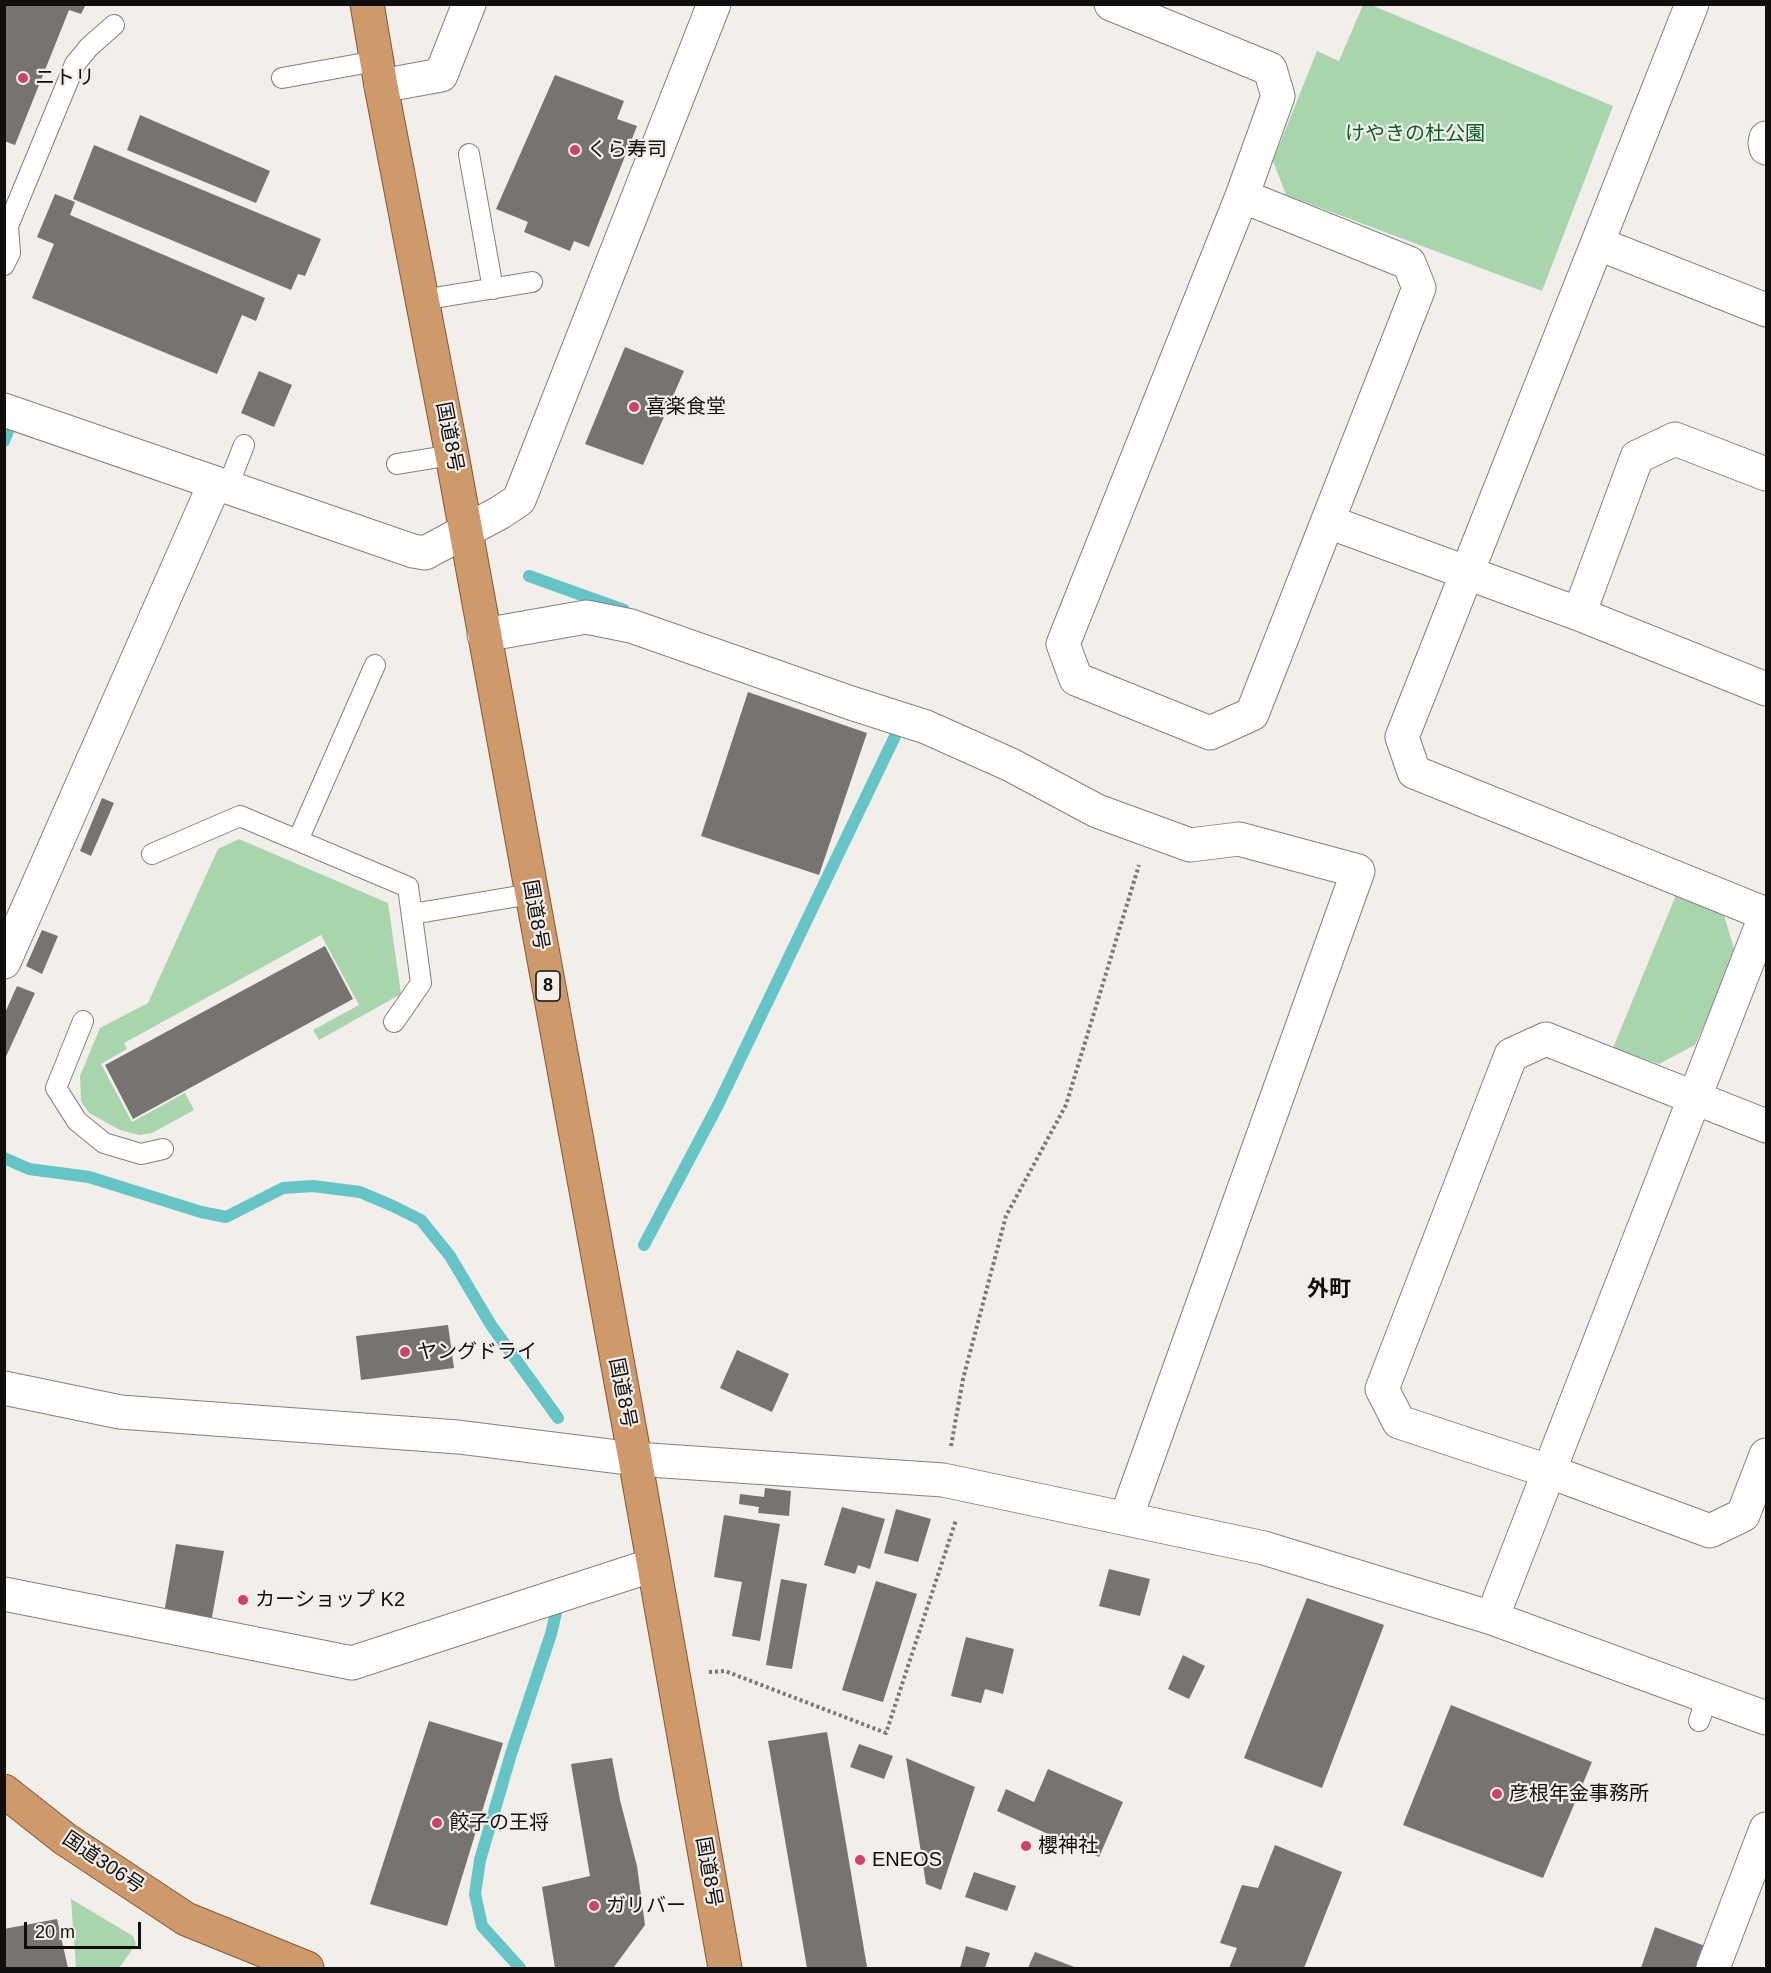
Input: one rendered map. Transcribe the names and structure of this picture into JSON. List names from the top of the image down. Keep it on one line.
{"streets":{"highway":["国道8号","8","国道306号"]},"districts":["外町"],"parks":["けやきの杜公園"],"places":["ニトリ","くら寿司","喜楽食堂","ヤングドライ","カーショップ K2","彦根年金事務所","餃子の王将","櫻神社","ENEOS","ガリバー"],"scale_bar":"20 m"}
